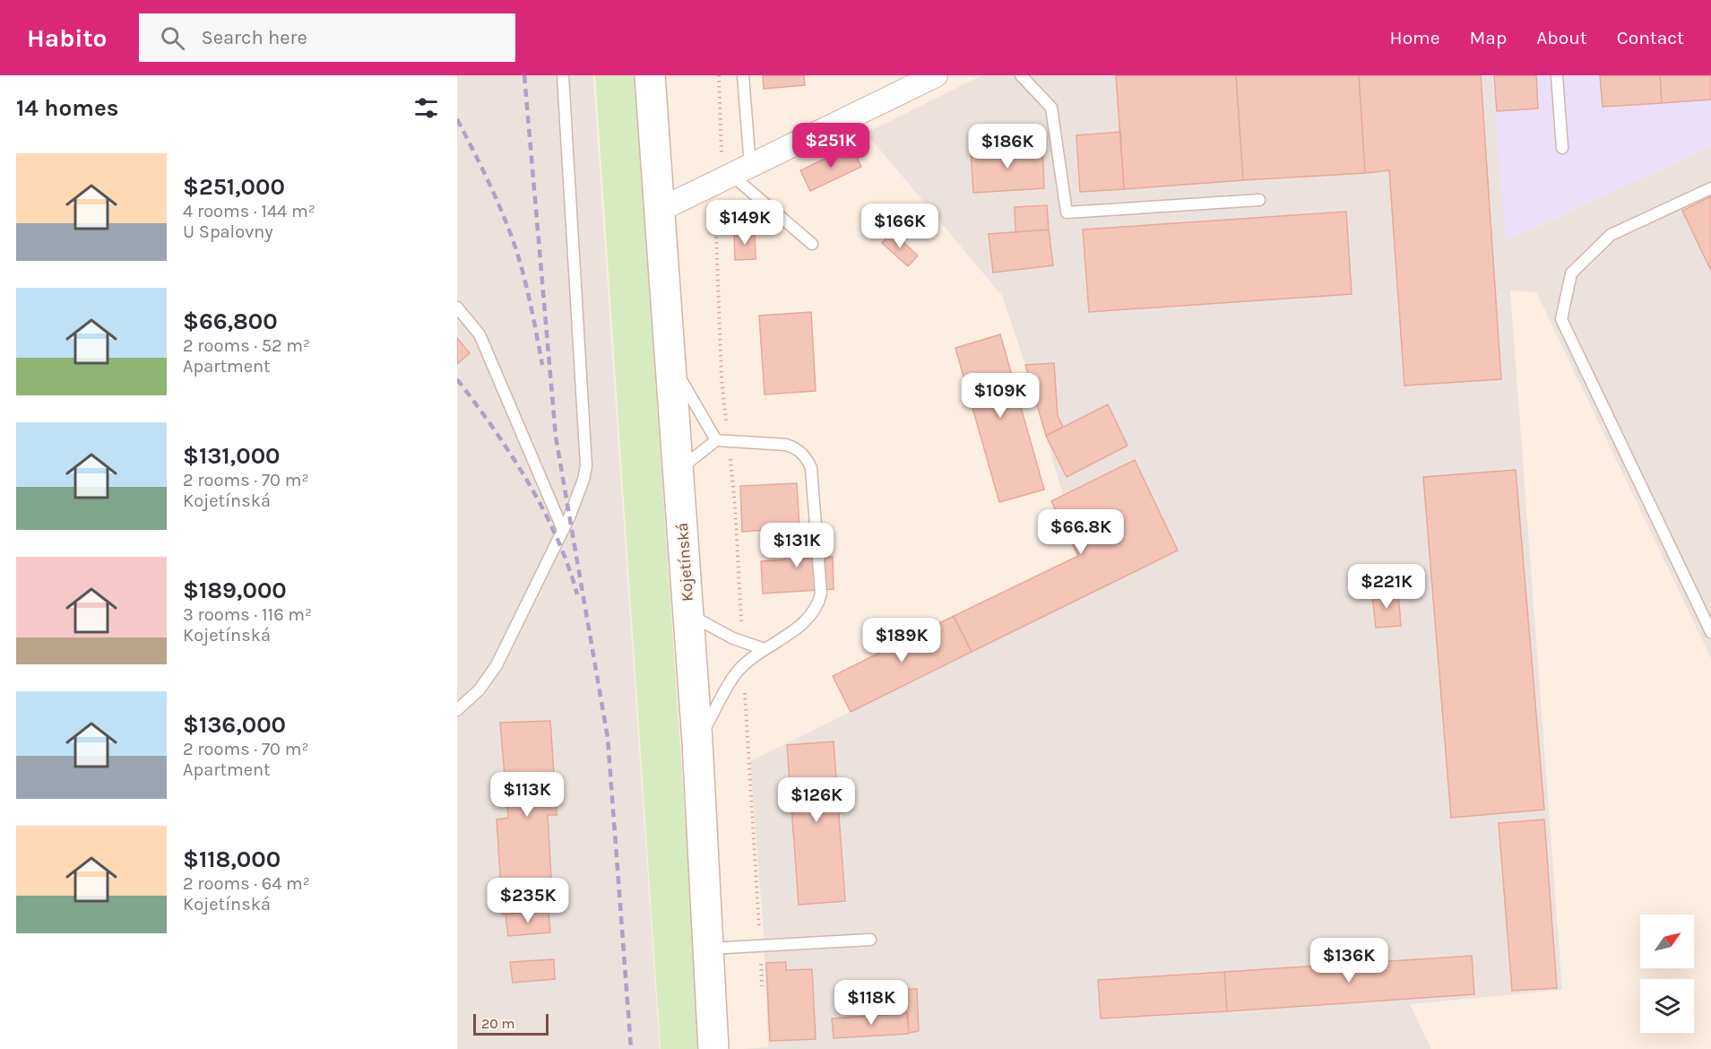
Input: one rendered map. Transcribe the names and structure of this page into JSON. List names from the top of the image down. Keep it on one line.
{"streets":{"main road":["Kojetínská"]},"scale_bar":"20 m","north":"top right","page":{"header":"Habito","search":"Search here","nav":["Home","Map","About","Contact"],"heading":"14 homes","price":["$251K","$186K","$149K","$166K","$109K","$66.8K","$131K","$221K","$189K","$113K","$126K","$235K","$136K","$118K"],"list":[{"name":"$251,000","note":"4 rooms · 144 m² · U Spalovny"},{"name":"$66,800","note":"2 rooms · 52 m² · Apartment"},{"name":"$131,000","note":"2 rooms · 70 m² · Kojetínská"},{"name":"$189,000","note":"3 rooms · 116 m² · Kojetínská"},{"name":"$136,000","note":"2 rooms · 70 m² · Apartment"},{"name":"$118,000","note":"2 rooms · 64 m² · Kojetínská"}],"scale":"20 m"}}
